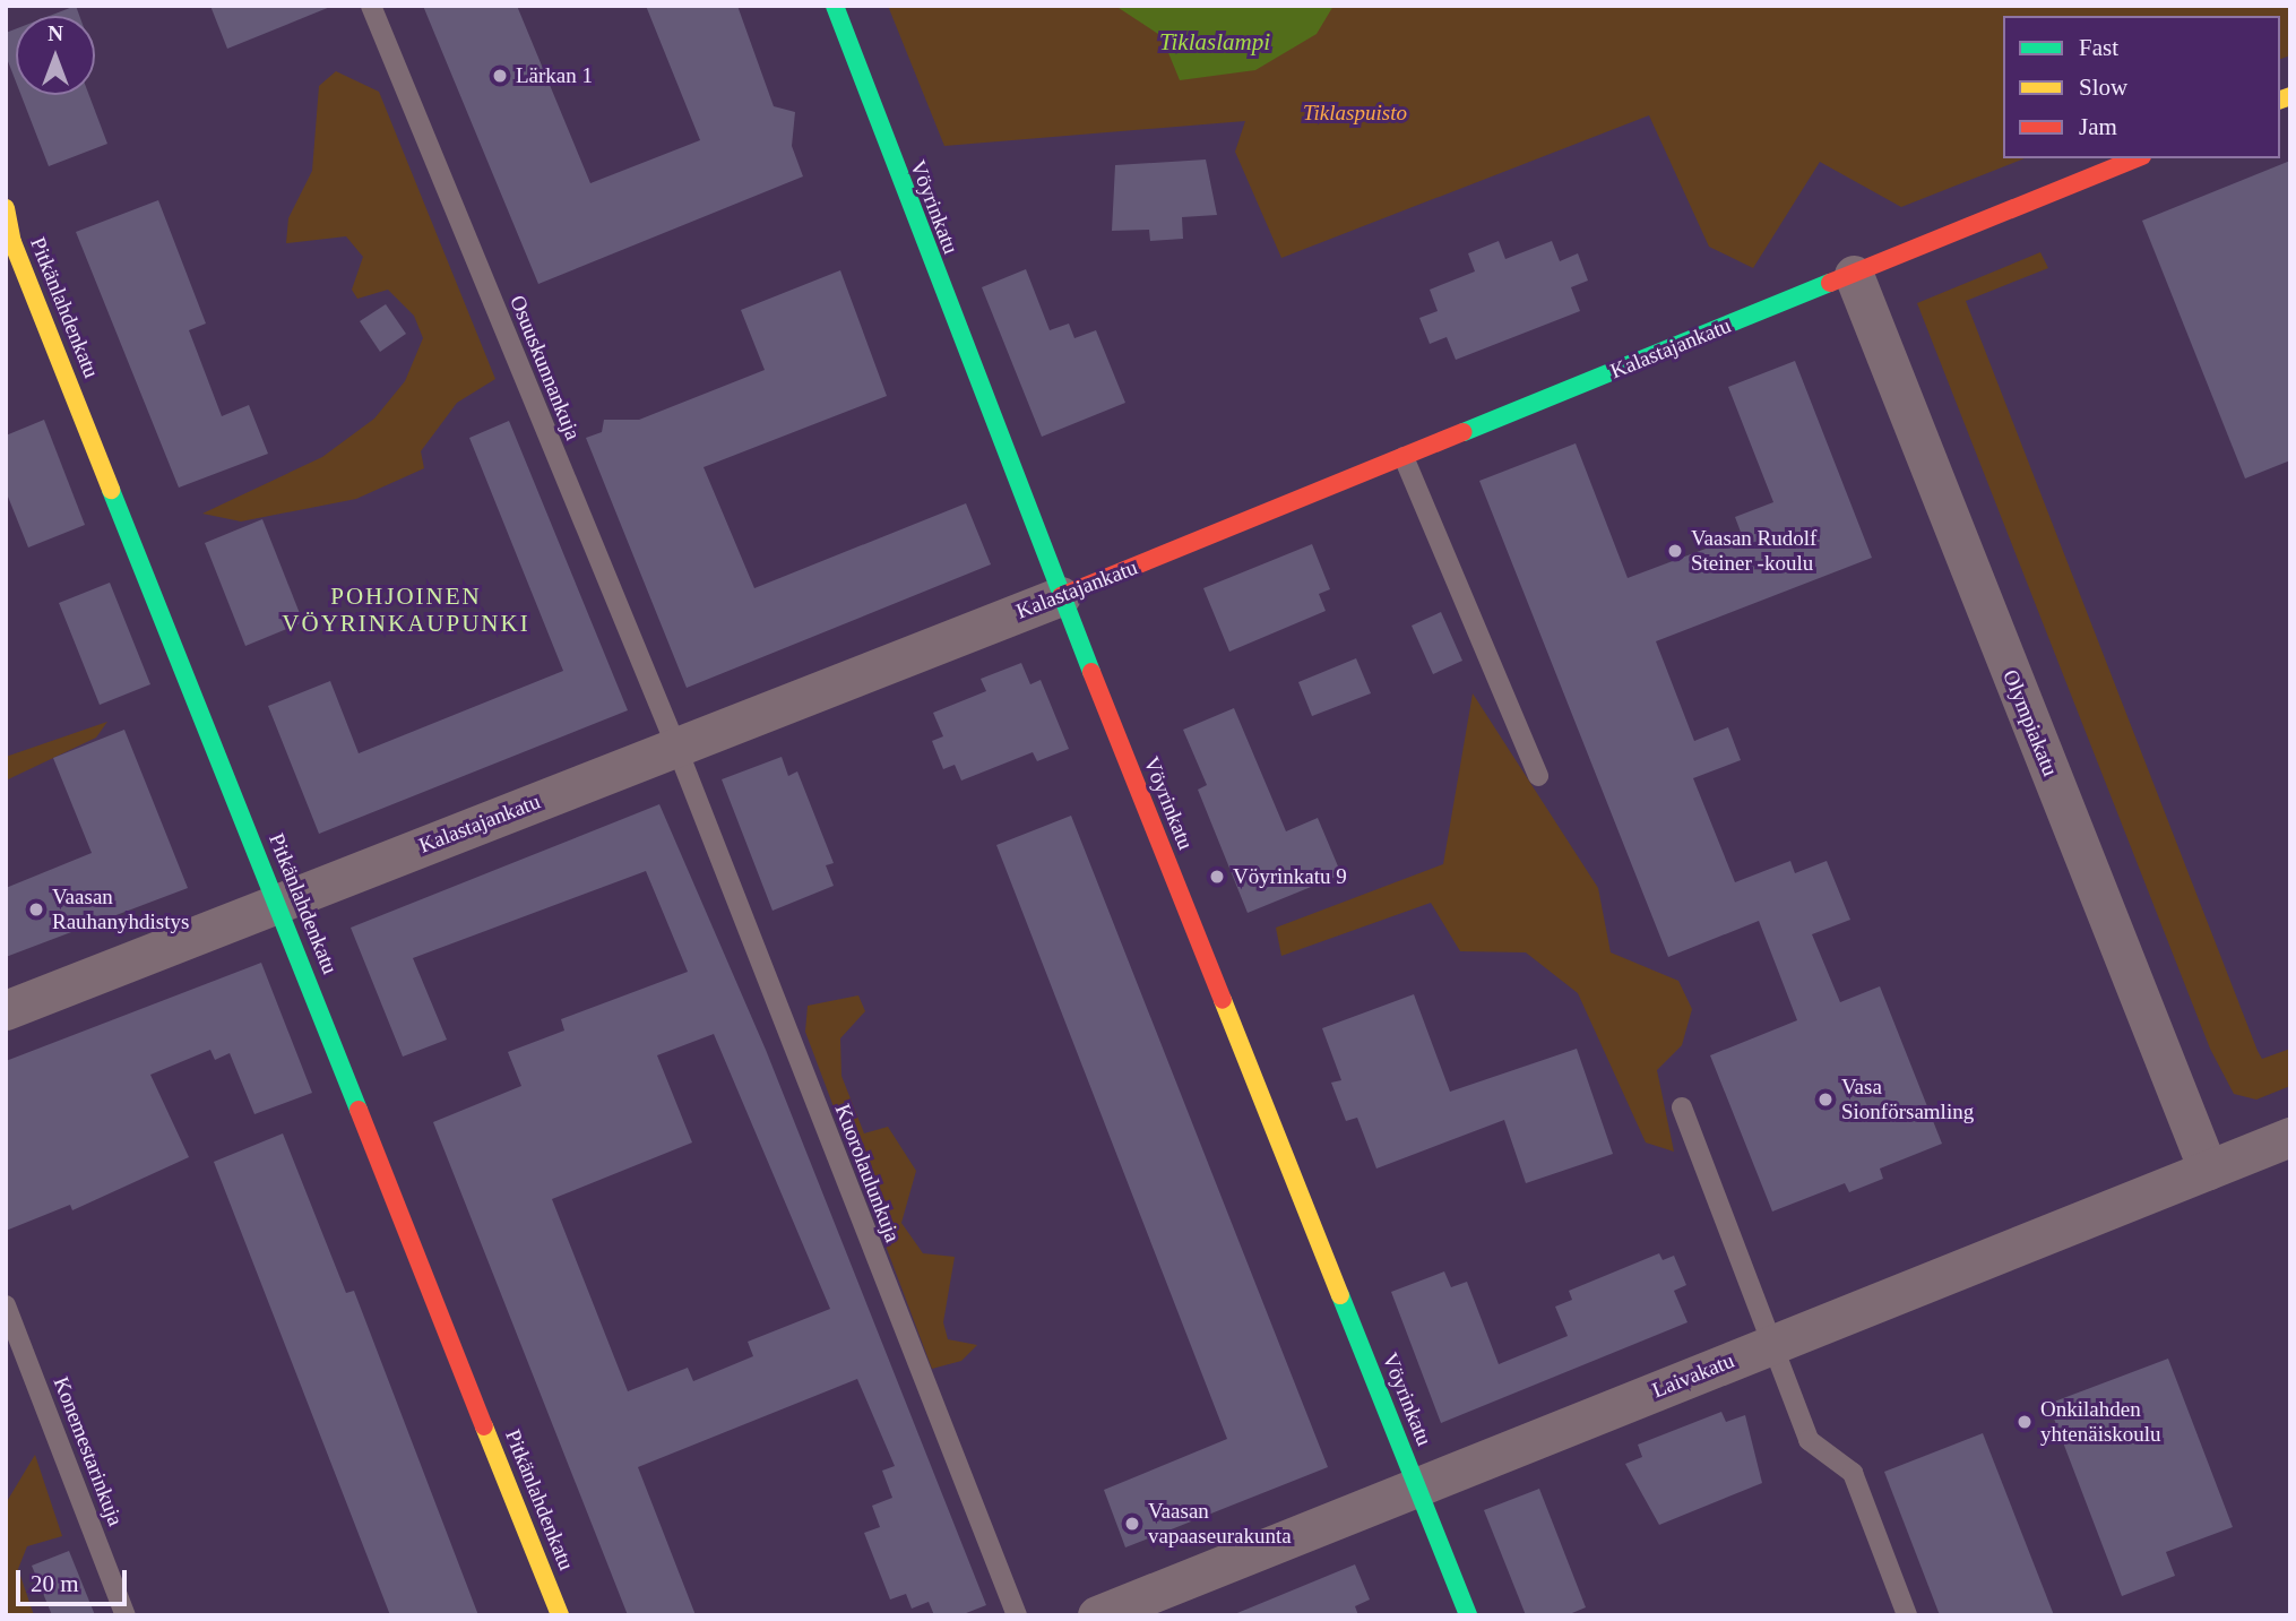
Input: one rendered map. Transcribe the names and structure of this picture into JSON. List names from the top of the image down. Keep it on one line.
{"streets":{"street":["Vöyrinkatu","Pitkänlahdenkatu","Kalastajankatu","Olympiakatu","Laivakatu"],"lane":["Osuuskunnankuja","Kuorolaulunkuja","Konemestarinkuja"]},"crossings":[["Vöyrinkatu","Kalastajankatu"],["Vöyrinkatu","Laivakatu"],["Pitkänlahdenkatu","Kalastajankatu"],["Kalastajankatu","Osuuskunnankuja"],["Kalastajankatu","Olympiakatu"],["Kalastajankatu","Kuorolaulunkuja"],["Osuuskunnankuja","Kuorolaulunkuja"],["Olympiakatu","Laivakatu"]],"districts":["POHJOINEN VÖYRINKAUPUNKI"],"water":["Tiklaslampi"],"parks":["Tiklaspuisto"],"places":["Lärkan 1","Vaasan Rudolf Steiner -koulu","Vöyrinkatu 9","Vaasan Rauhanyhdistys","Vasa Sionförsamling","Onkilahden yhtenäiskoulu","Vaasan vapaaseurakunta"],"legend":["Fast","Slow","Jam"],"scale_bar":"20 m","north":"top"}
